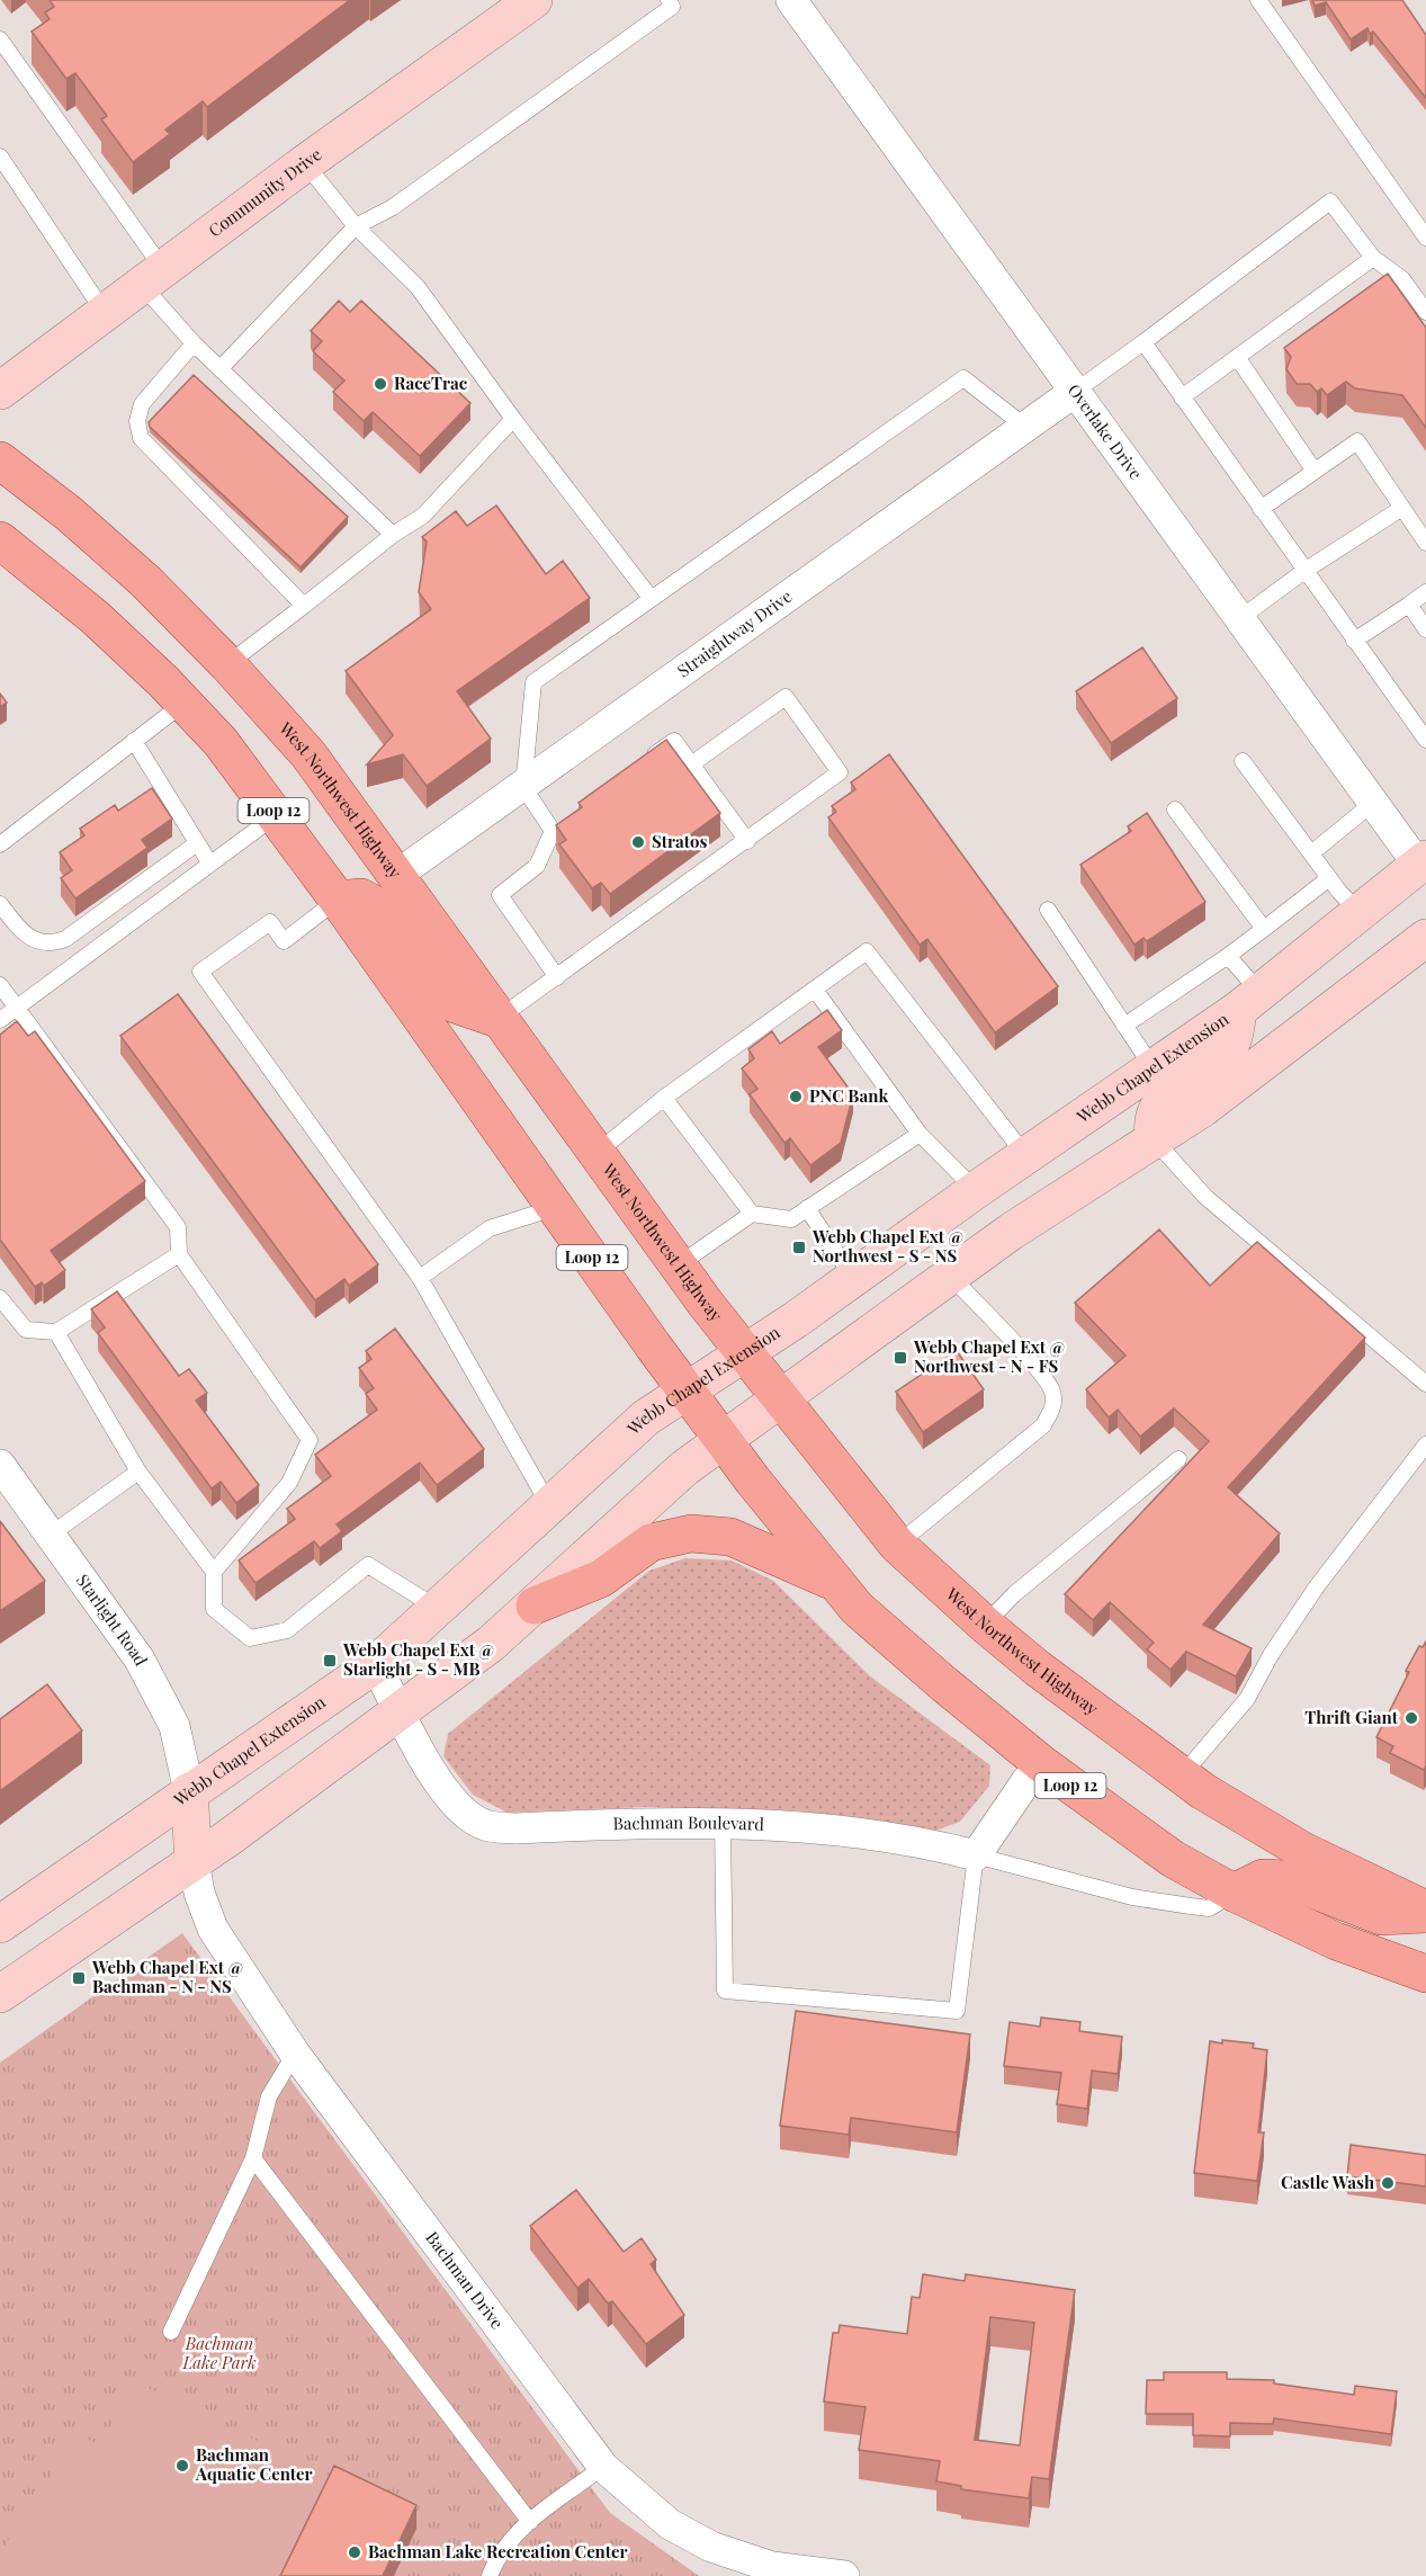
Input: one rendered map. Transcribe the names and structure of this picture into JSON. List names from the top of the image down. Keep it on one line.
{"streets":{"main road":["Community Drive","West Northwest Highway","Loop 12","Webb Chapel Extension"],"street":["Overlake Drive","Straightway Drive","Starlight Road","Bachman Boulevard","Bachman Drive"]},"crossings":[["Overlake Drive","Straightway Drive"],["Overlake Drive","Webb Chapel Extension"],["Straightway Drive","West Northwest Highway"],["West Northwest Highway","Webb Chapel Extension"],["Loop 12","Webb Chapel Extension"],["Webb Chapel Extension","Starlight Road"],["Webb Chapel Extension","Bachman Boulevard"]],"parks":["Bachman Lake Park"],"places":{"other":["RaceTrac","Stratos","PNC Bank","Thrift Giant","Castle Wash","Bachman Aquatic Center","Bachman Lake Recreation Center"],"transit":["Webb Chapel Ext @ Northwest - S - NS","Webb Chapel Ext @ Northwest - N - FS","Webb Chapel Ext @ Starlight - S - MB","Webb Chapel Ext @ Bachman - N - NS"]}}
